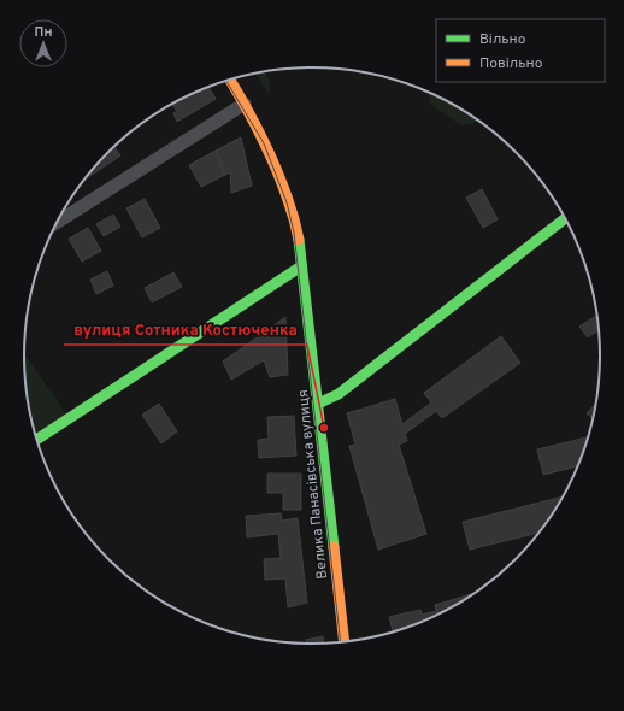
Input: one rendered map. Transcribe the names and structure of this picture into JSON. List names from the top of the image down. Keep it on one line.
{"streets":{"street":["Велика Панасівська вулиця"]},"places":["вулиця Сотника Костюченка"],"legend":["Вільно","Повільно"],"north":"top"}
